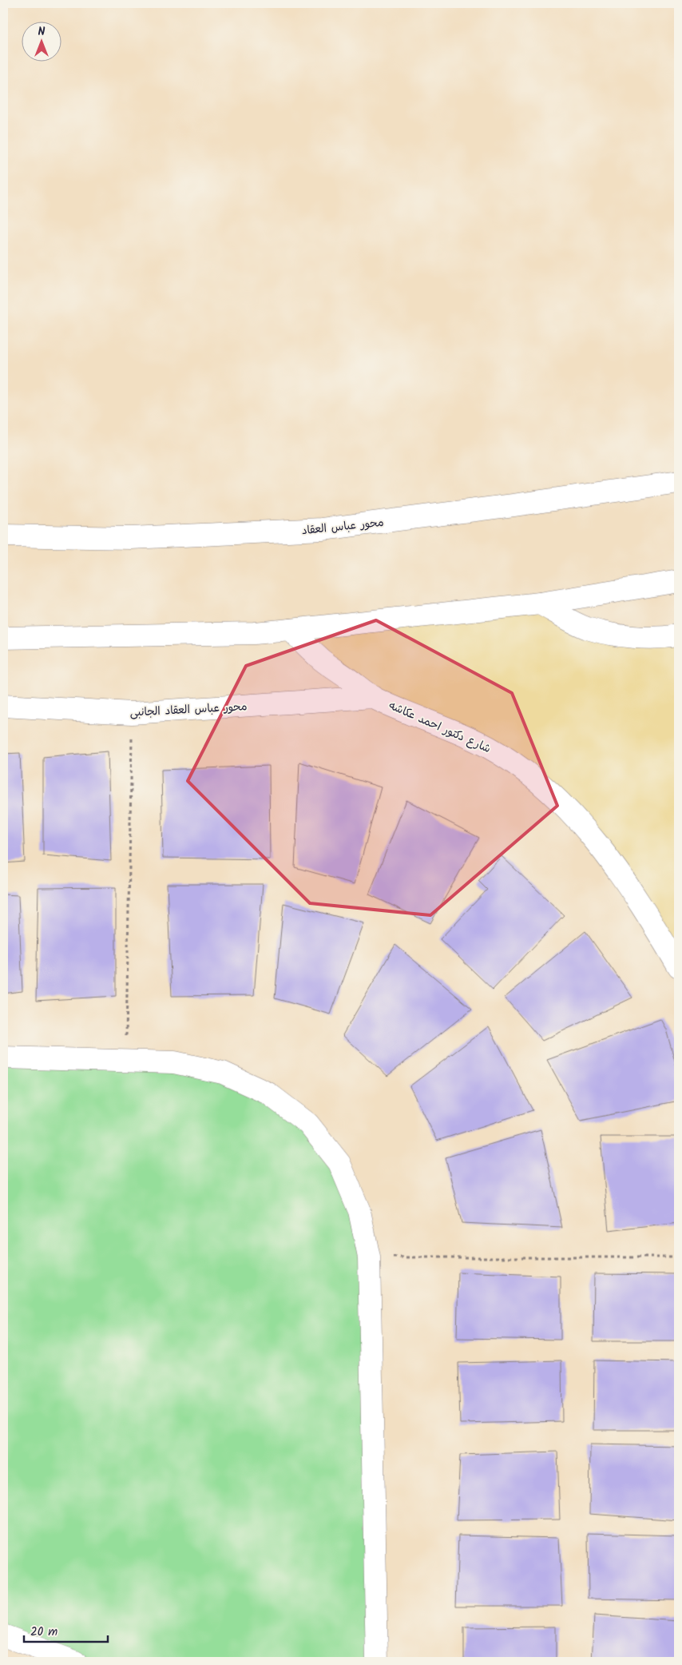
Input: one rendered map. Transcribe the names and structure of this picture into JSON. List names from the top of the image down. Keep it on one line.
{"streets":{"street":["محور عباس العقاد","محور عباس العقاد الجانبى","شارع دكتور احمد عكاشه"]},"crossings":[["محور عباس العقاد الجانبى","شارع دكتور احمد عكاشه"]],"scale_bar":"20 m","north":"top"}
